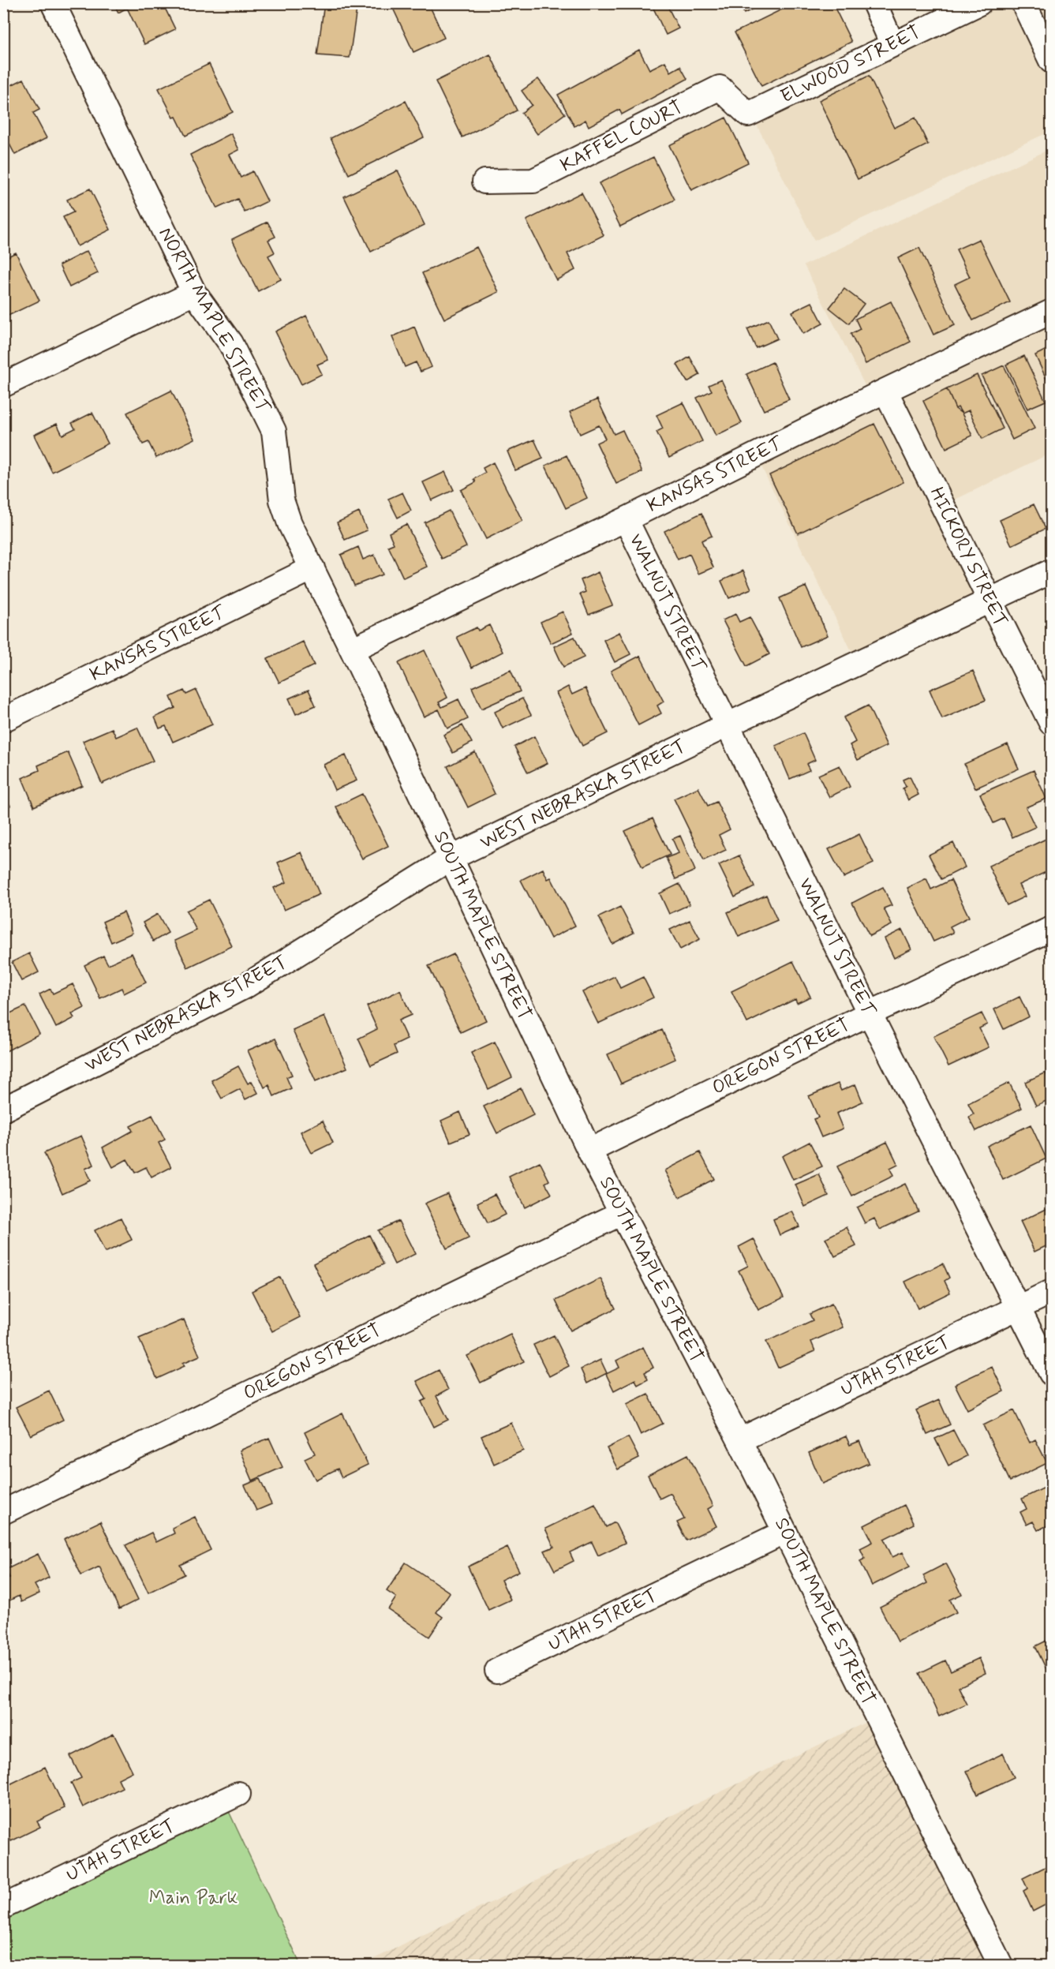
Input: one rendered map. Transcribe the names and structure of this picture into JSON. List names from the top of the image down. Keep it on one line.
{"streets":{"street":["ELWOOD STREET","KAFFEL COURT","NORTH MAPLE STREET","KANSAS STREET","HICKORY STREET","WALNUT STREET","WEST NEBRASKA STREET","SOUTH MAPLE STREET","OREGON STREET","UTAH STREET"]},"crossings":[["ELWOOD STREET","KAFFEL COURT"],["NORTH MAPLE STREET","KANSAS STREET"],["NORTH MAPLE STREET","SOUTH MAPLE STREET"],["KANSAS STREET","HICKORY STREET"],["KANSAS STREET","WALNUT STREET"],["KANSAS STREET","SOUTH MAPLE STREET"],["HICKORY STREET","WEST NEBRASKA STREET"],["WALNUT STREET","WEST NEBRASKA STREET"],["WALNUT STREET","OREGON STREET"],["WALNUT STREET","UTAH STREET"],["WEST NEBRASKA STREET","SOUTH MAPLE STREET"],["SOUTH MAPLE STREET","OREGON STREET"],["SOUTH MAPLE STREET","UTAH STREET"]],"parks":["Main Park"]}
